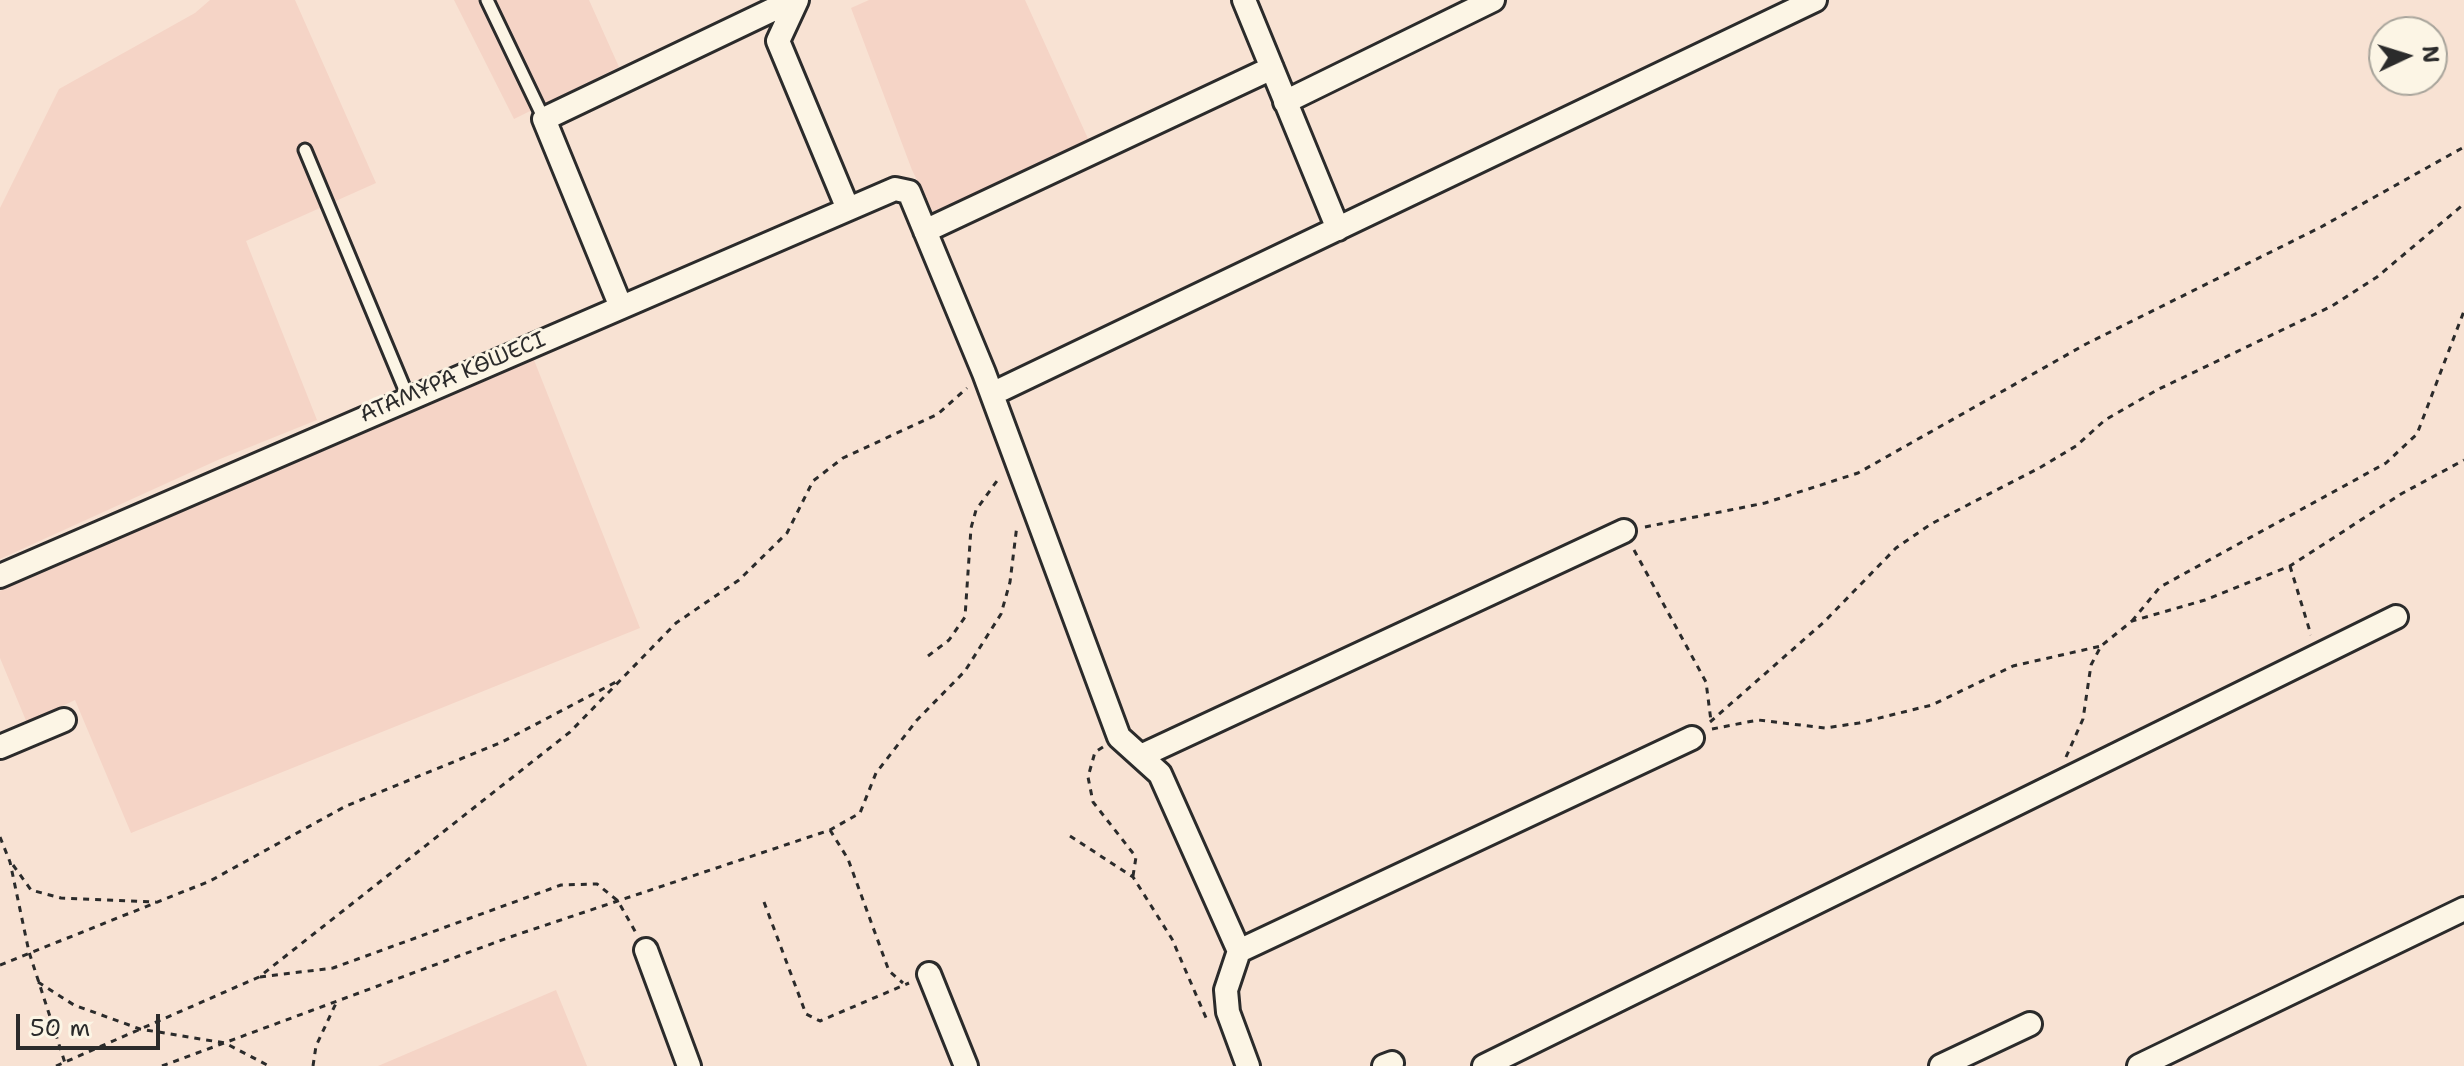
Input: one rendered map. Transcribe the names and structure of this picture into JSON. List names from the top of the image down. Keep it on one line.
{"streets":{"street":["АТАМҰРА КӨШЕСІ"]},"scale_bar":"50 m","north":"right"}
